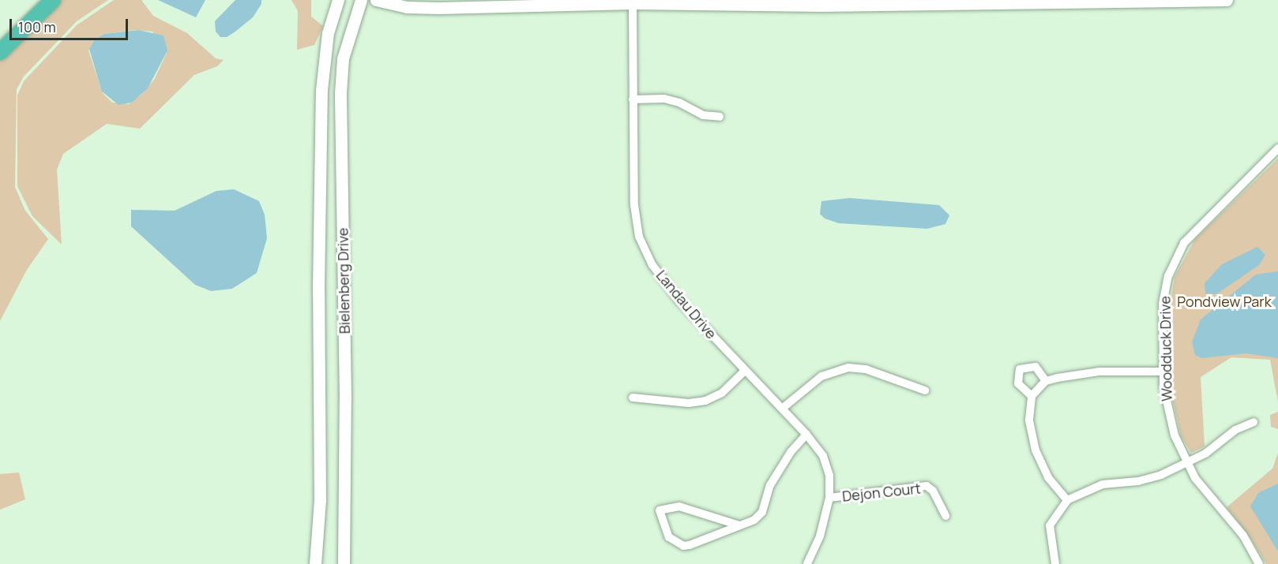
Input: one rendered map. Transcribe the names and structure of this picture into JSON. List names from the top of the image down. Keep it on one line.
{"streets":{"street":["Bielenberg Drive","Landau Drive","Woodduck Drive","Dejon Court"]},"crossings":[["Landau Drive","Dejon Court"]],"parks":["Pondview Park"],"scale_bar":"100 m"}
